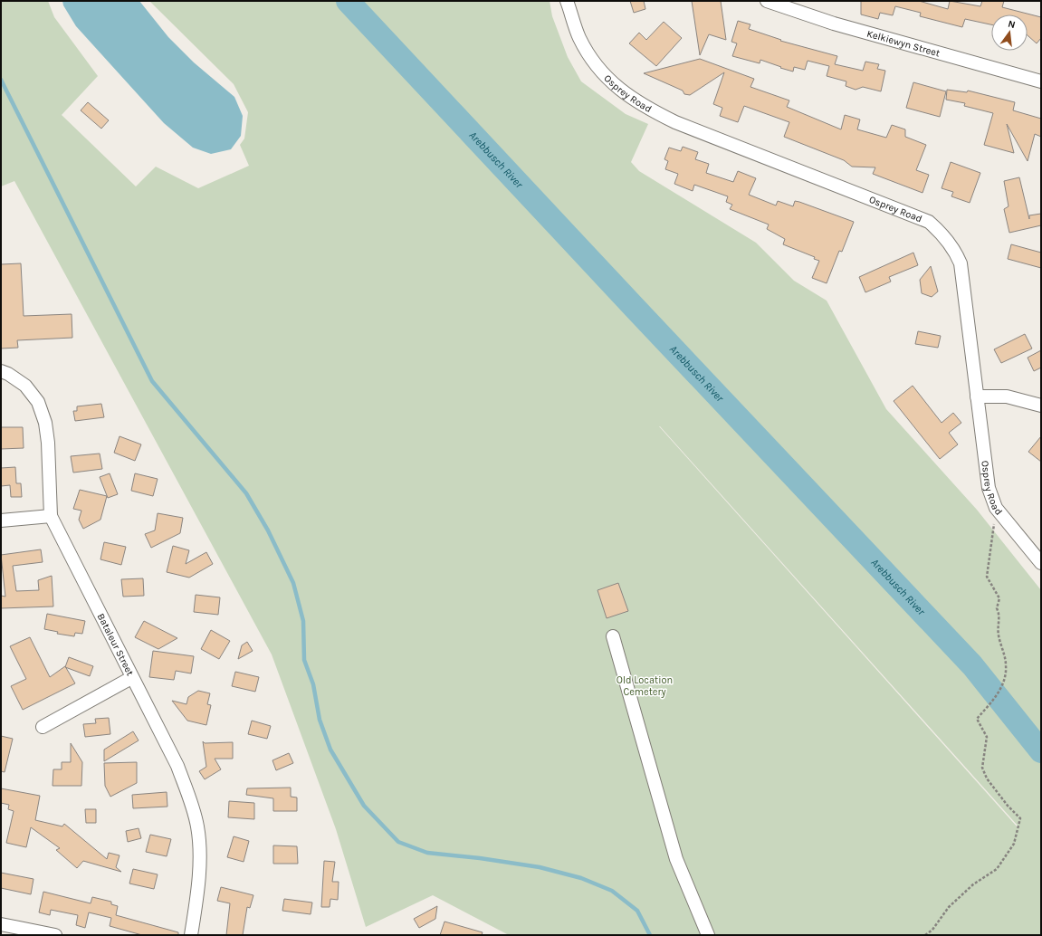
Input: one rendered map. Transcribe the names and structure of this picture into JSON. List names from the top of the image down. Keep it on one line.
{"streets":{"street":["Kelkiewyn Street","Osprey Road","Bataleur Street"]},"water":["Arebbusch River"],"parks":["Old Location Cemetery"],"north":"top"}
